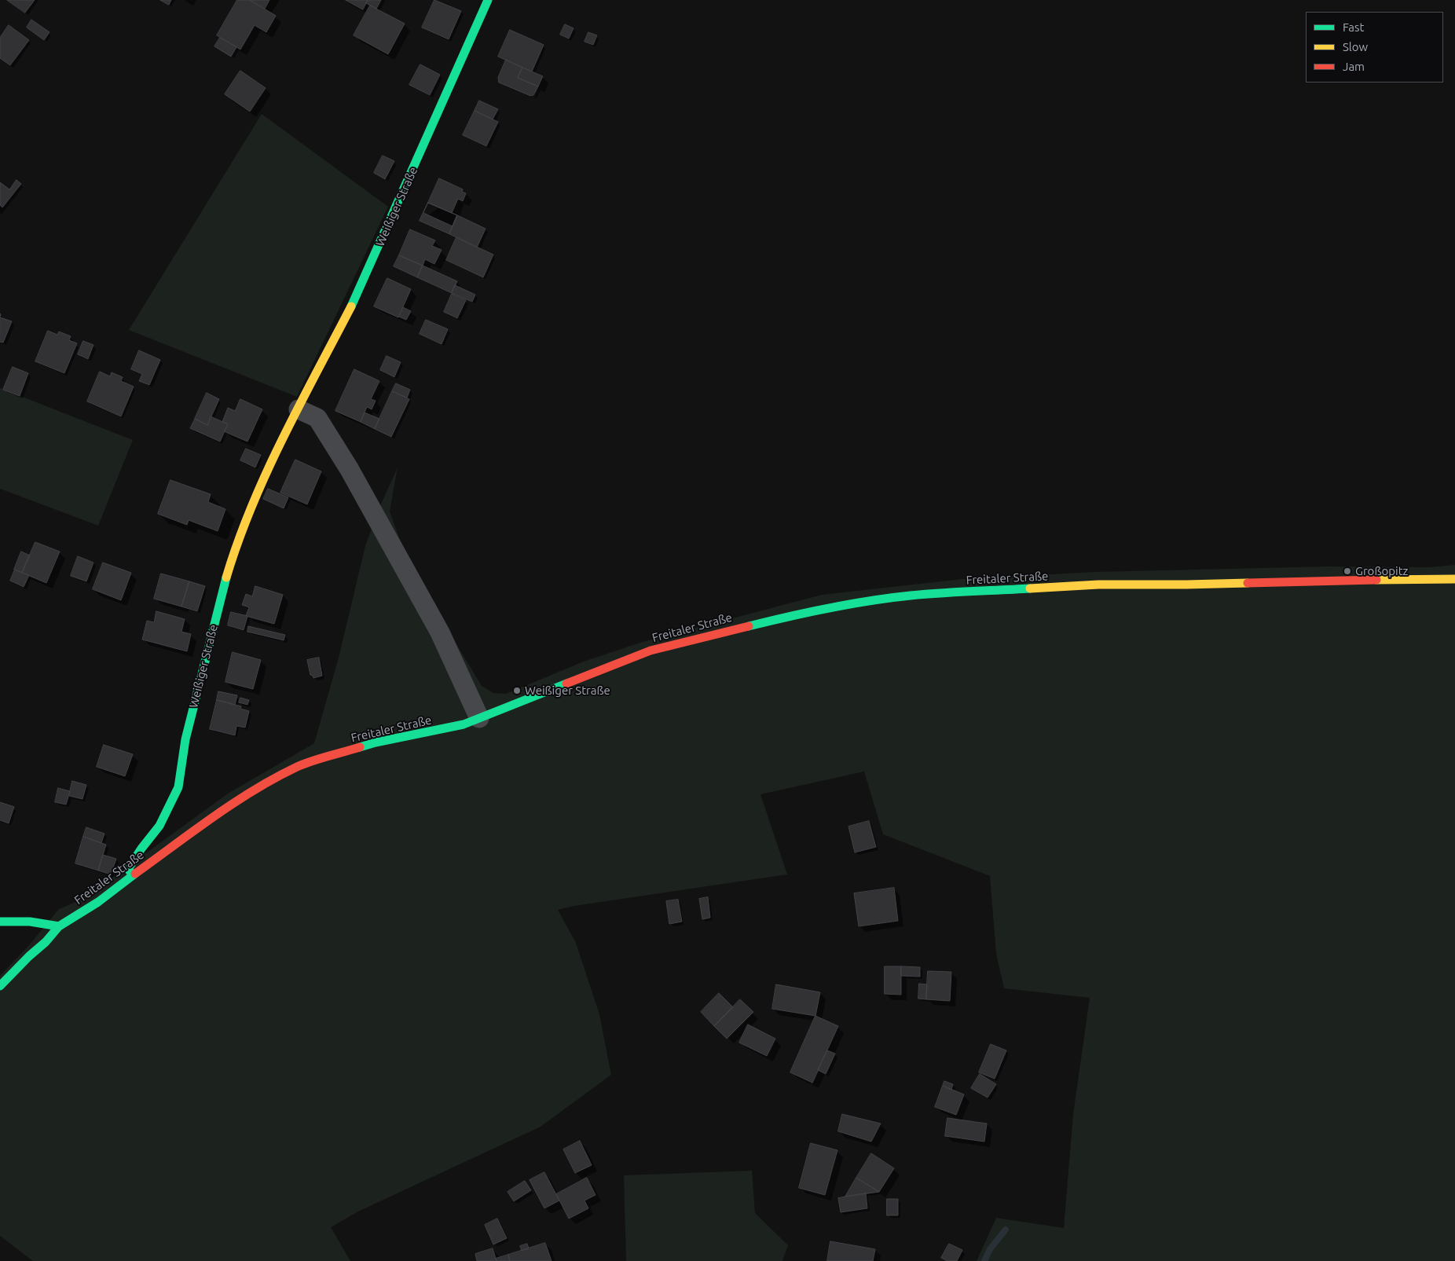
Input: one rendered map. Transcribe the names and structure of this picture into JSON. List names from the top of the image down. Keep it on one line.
{"streets":{"street":["Weißiger Straße","Freitaler Straße"]},"crossings":[["Weißiger Straße","Freitaler Straße"]],"places":["Großopitz","Weißiger Straße"],"legend":["Fast","Slow","Jam"]}
